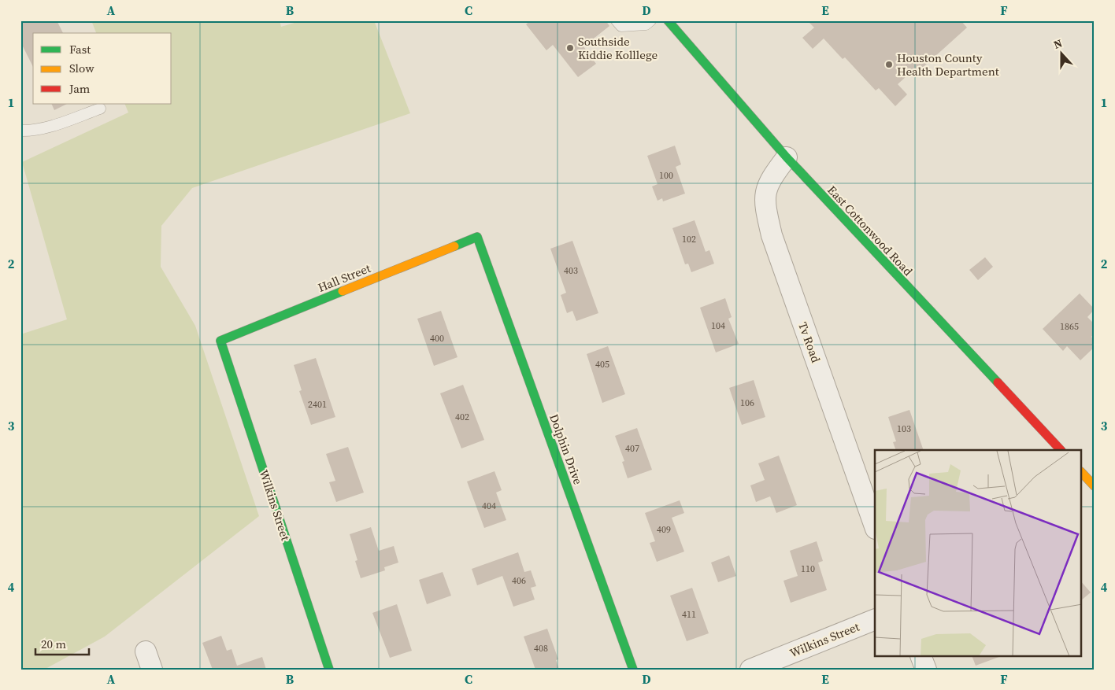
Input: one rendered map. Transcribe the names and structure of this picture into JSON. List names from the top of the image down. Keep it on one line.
{"streets":{"street":["East Cottonwood Road","Hall Street","Tv Road","Dolphin Drive","Wilkins Street"]},"crossings":[["East Cottonwood Road","Tv Road"],["Hall Street","Dolphin Drive"],["Hall Street","Wilkins Street"]],"places":["Southside Kiddie Kolllege","Houston County Health Department"],"house_numbers":["100","102","403","104","1865","400","405","106","2401","402","103","407","404","409","110","406","411","408"],"legend":["Fast","Slow","Jam"],"scale_bar":"20 m","north":"top","grid":{"columns":["A","B","C","D","E","F"],"rows":["1","2","3","4"]}}
